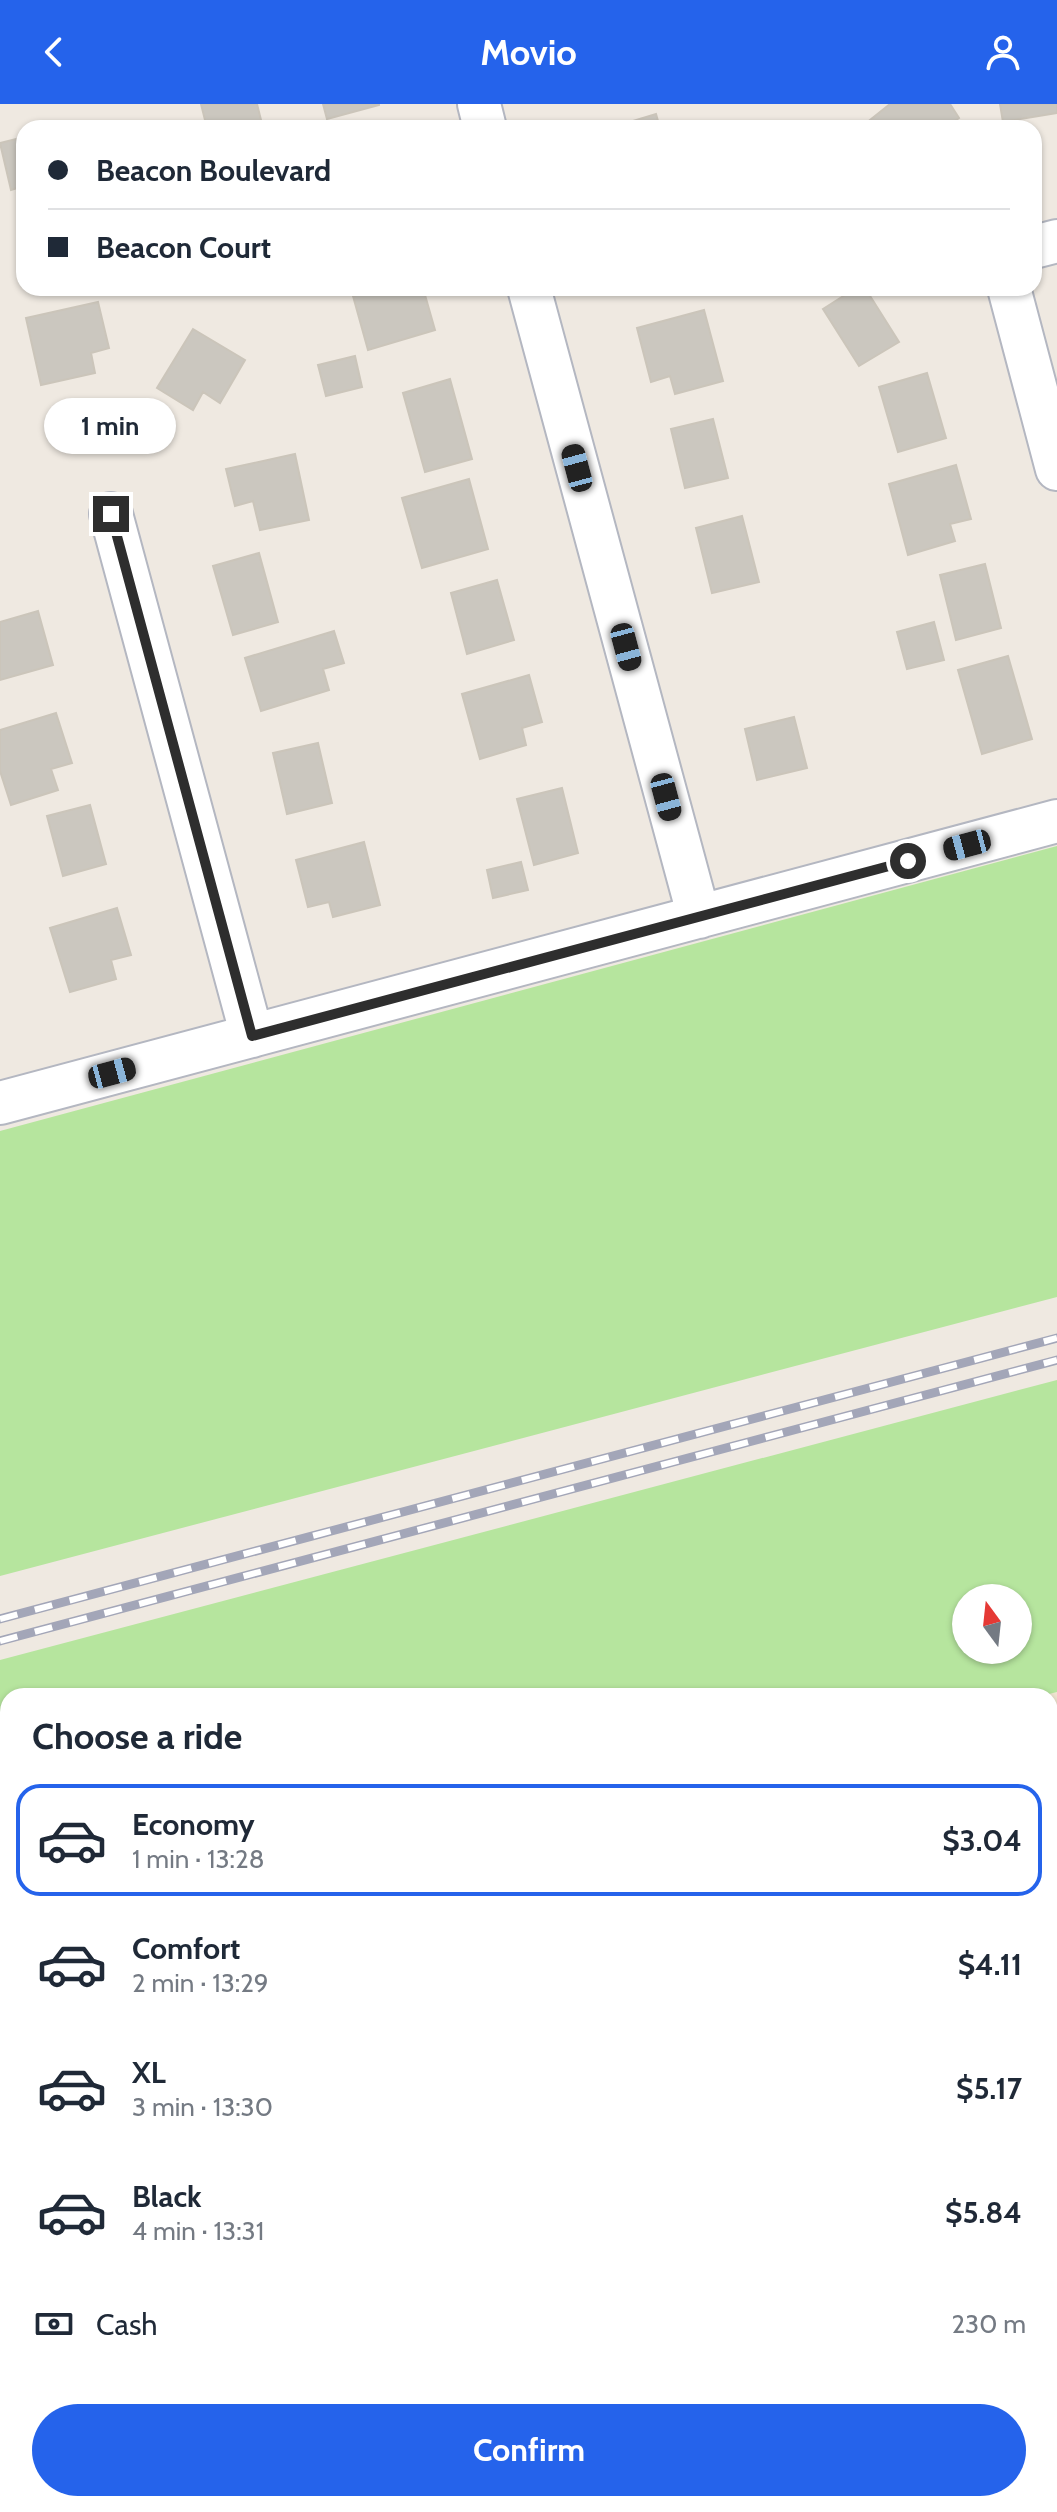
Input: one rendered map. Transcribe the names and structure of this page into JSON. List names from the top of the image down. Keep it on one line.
{"north":"top","page":{"header":"Movio","banner":["Beacon Boulevard","Beacon Court"],"bubble":"1 min","heading":"Choose a ride","list":[{"name":"Economy","note":"1 min · 13:28","value":"$3.04"},{"name":"Comfort","note":"2 min · 13:29","value":"$4.11"},{"name":"XL","note":"3 min · 13:30","value":"$5.17"},{"name":"Black","note":"4 min · 13:31","value":"$5.84"}],"pay":["Cash","230 m"],"buttons":"Confirm"}}
